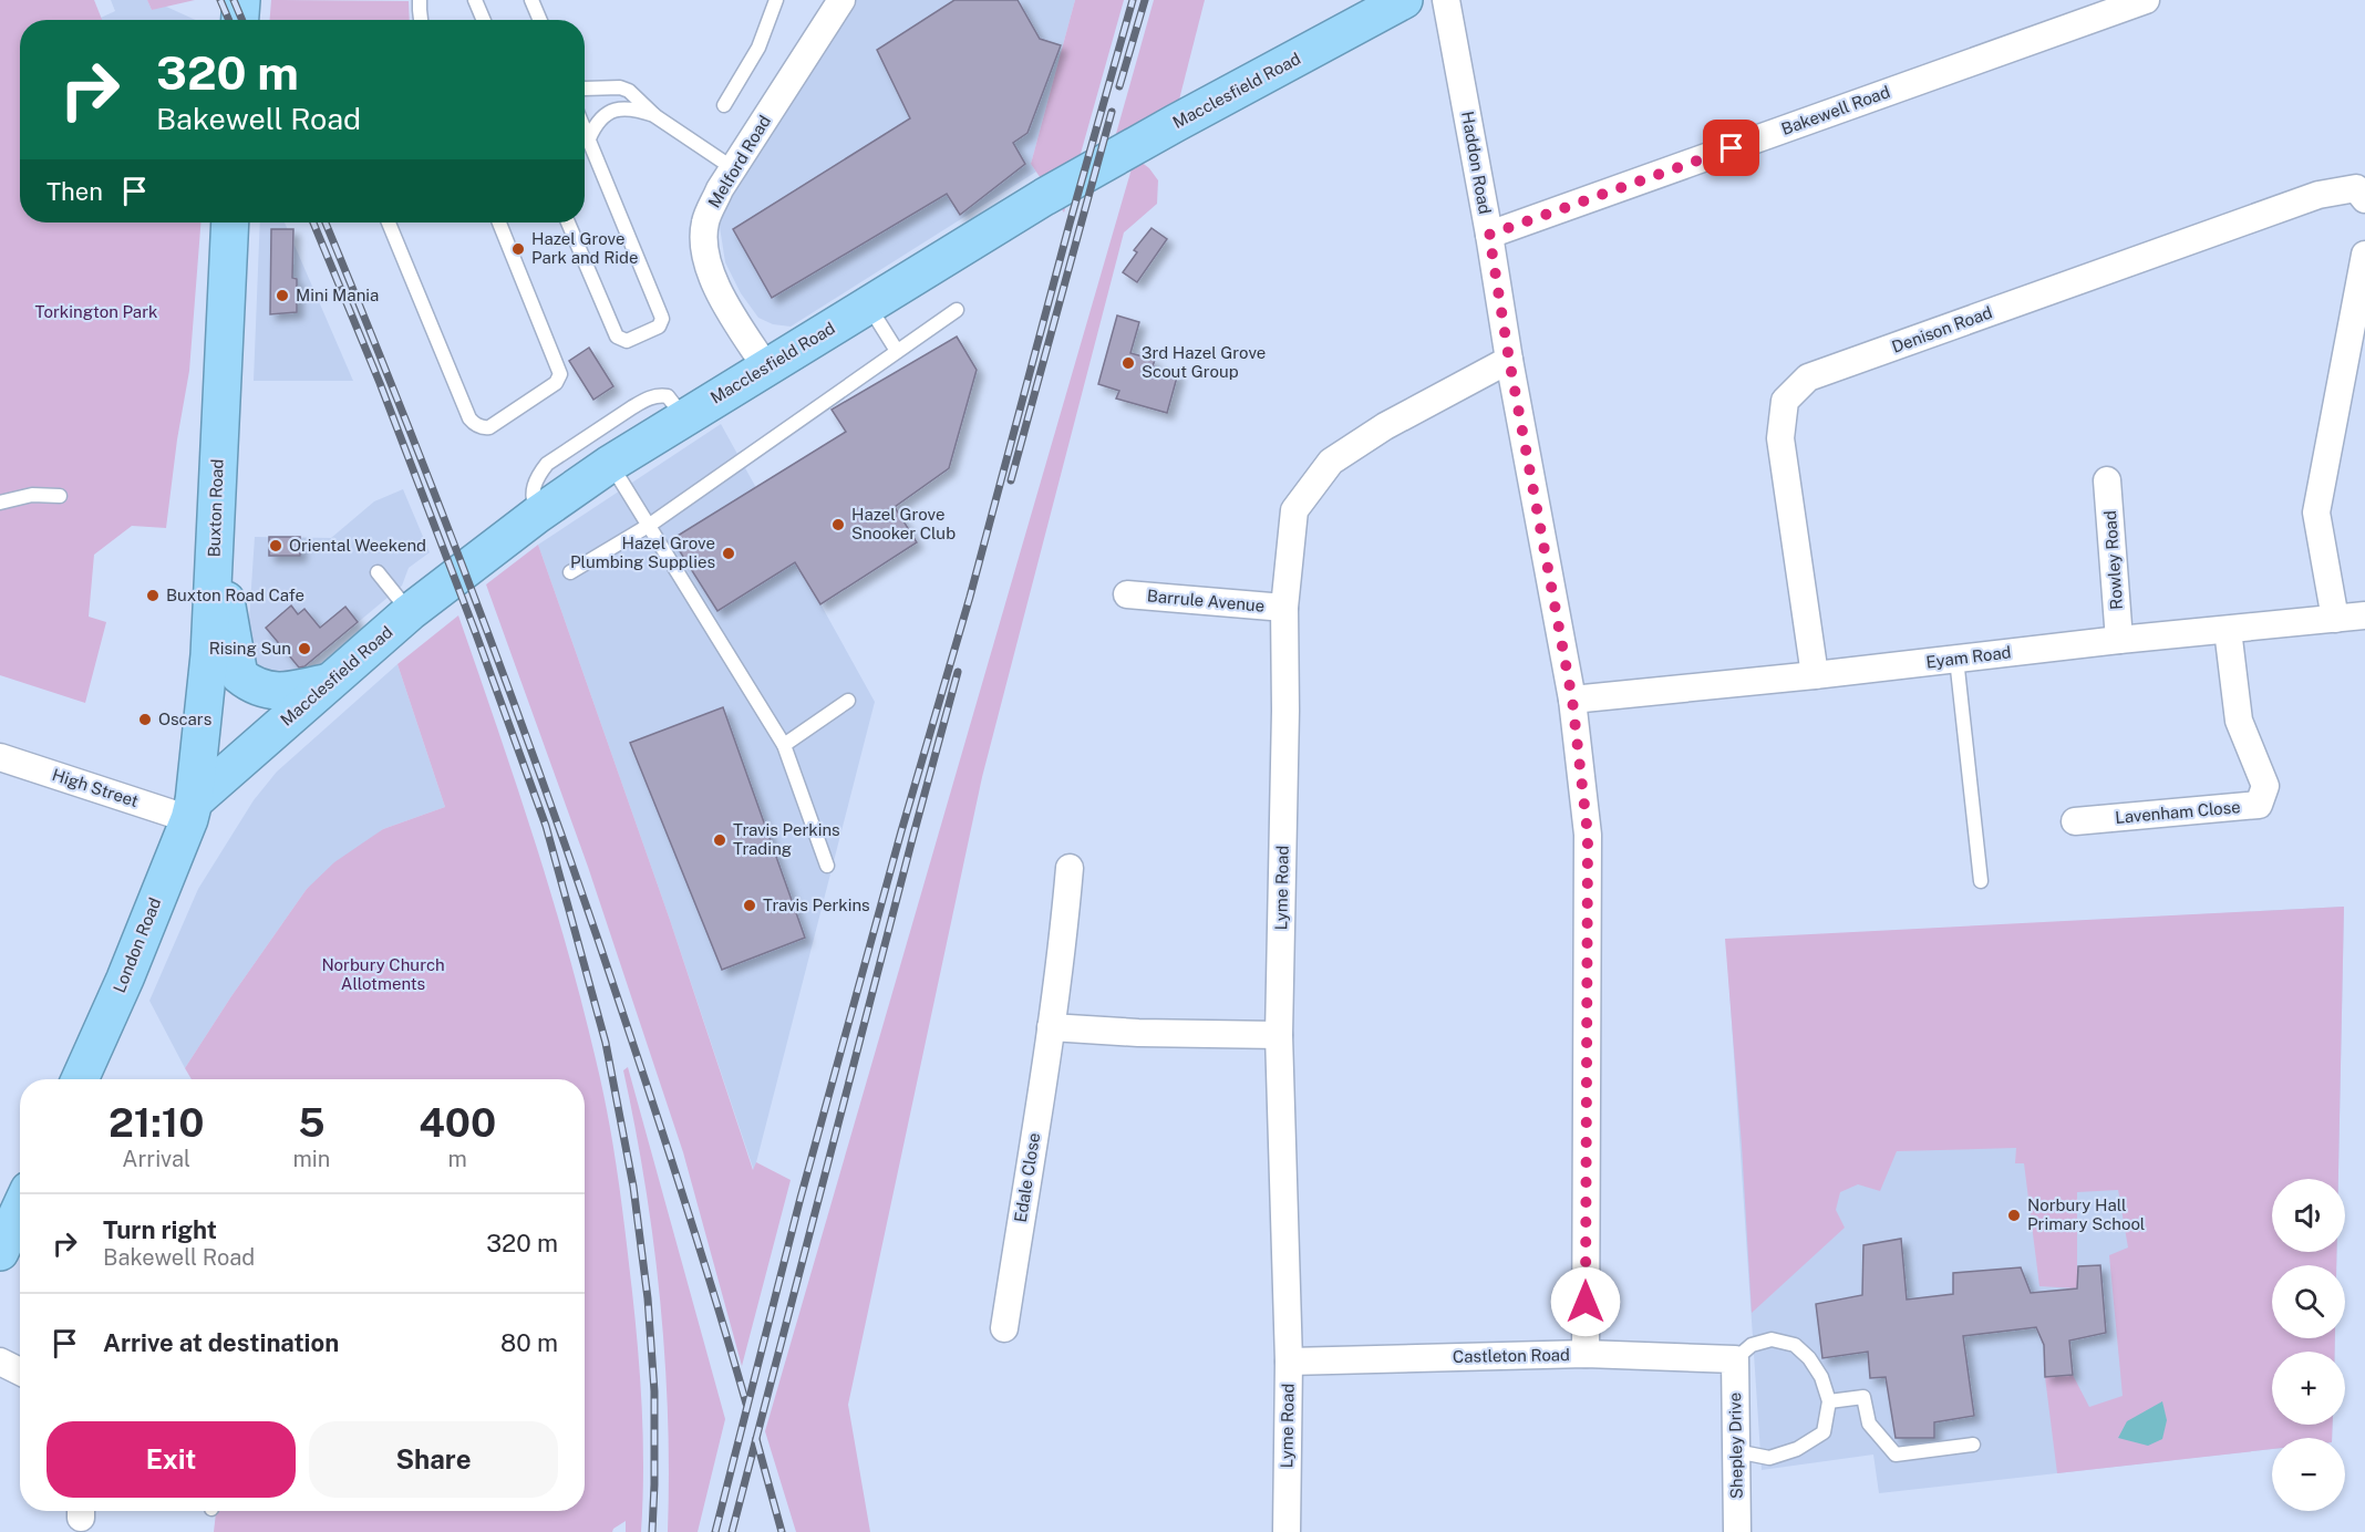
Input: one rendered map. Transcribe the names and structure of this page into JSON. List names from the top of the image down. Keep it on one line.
{"streets":{"highway":["Macclesfield Road","Buxton Road","London Road"],"street":["Bakewell Road","Melford Road","Haddon Road","Denison Road","Rowley Road","Barrule Avenue","Eyam Road","High Street","Lavenham Close","Lyme Road","Edale Close","Castleton Road","Shepley Drive"]},"crossings":[["Macclesfield Road","Melford Road"],["Macclesfield Road","Buxton Road"],["Macclesfield Road","High Street"],["Macclesfield Road","London Road"],["Bakewell Road","Haddon Road"],["Haddon Road","Eyam Road"],["Haddon Road","Lyme Road"],["Haddon Road","Castleton Road"],["Denison Road","Eyam Road"],["Buxton Road","High Street"],["Buxton Road","London Road"],["Rowley Road","Eyam Road"],["Barrule Avenue","Lyme Road"],["Eyam Road","Lavenham Close"],["High Street","London Road"],["Lyme Road","Castleton Road"],["Castleton Road","Shepley Drive"]],"parks":["Torkington Park","Norbury Church Allotments"],"places":["Hazel Grove Park and Ride","Mini Mania","3rd Hazel Grove Scout Group","Hazel Grove Snooker Club","Oriental Weekend","Hazel Grove Plumbing Supplies","Buxton Road Cafe","Rising Sun","Oscars","Travis Perkins Trading","Travis Perkins","Norbury Hall Primary School"],"page":{"turn":["320 m","Bakewell Road"],"then":"Then","eta":["21:10","Arrival","5","min","400","m"],"map_buttons":["+","−"],"list":[{"name":"Turn right","note":"Bakewell Road","value":"320 m"},{"name":"Arrive at destination","value":"80 m"}],"buttons":["Exit","Share"]}}
